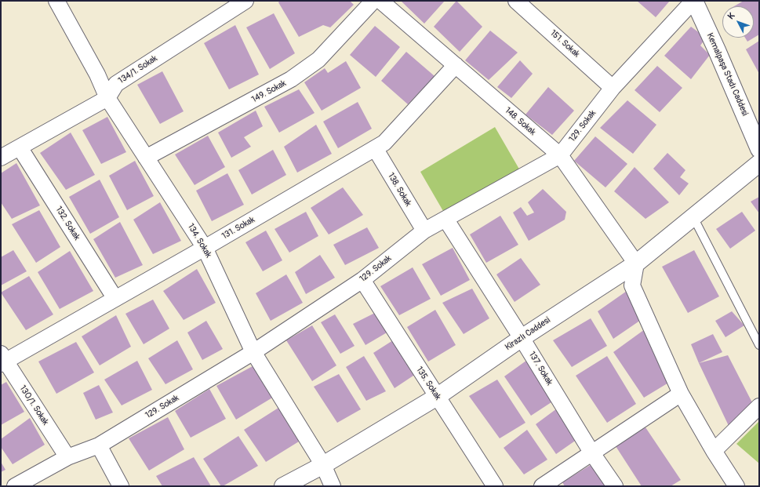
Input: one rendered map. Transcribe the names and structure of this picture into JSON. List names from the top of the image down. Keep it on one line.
{"streets":{"main road":["Kemalpaşa Stadı Caddesi","Kirazlı Caddesi"],"street":["151. Sokak","134/1. Sokak","149. Sokak","148. Sokak","129. Sokak","138. Sokak","132. Sokak","131. Sokak","134. Sokak","137. Sokak","135. Sokak","130/1. Sokak"]},"crossings":[["151. Sokak","129. Sokak"],["134/1. Sokak","132. Sokak"],["134/1. Sokak","134. Sokak"],["Kemalpaşa Stadı Caddesi","129. Sokak"],["149. Sokak","134. Sokak"],["148. Sokak","129. Sokak"],["148. Sokak","131. Sokak"],["148. Sokak","Kirazlı Caddesi"],["129. Sokak","138. Sokak"],["129. Sokak","134. Sokak"],["129. Sokak","137. Sokak"],["129. Sokak","135. Sokak"],["129. Sokak","130/1. Sokak"],["138. Sokak","131. Sokak"],["132. Sokak","131. Sokak"],["131. Sokak","134. Sokak"],["131. Sokak","130/1. Sokak"],["134. Sokak","Kirazlı Caddesi"],["Kirazlı Caddesi","137. Sokak"],["Kirazlı Caddesi","135. Sokak"]],"north":"top left"}
